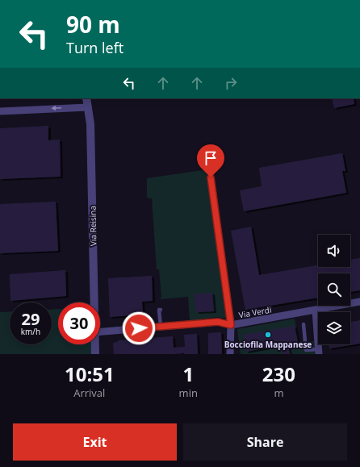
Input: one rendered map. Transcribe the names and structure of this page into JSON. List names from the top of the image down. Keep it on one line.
{"streets":{"street":["Via Reisina","Via Verdi"]},"places":["Bocciofila Mappanese"],"page":{"turn":["90 m","Turn left"],"speed":"29 km/h","limit":"30","eta":["10:51","Arrival","1","min","230","m"],"buttons":["Exit","Share"]}}
